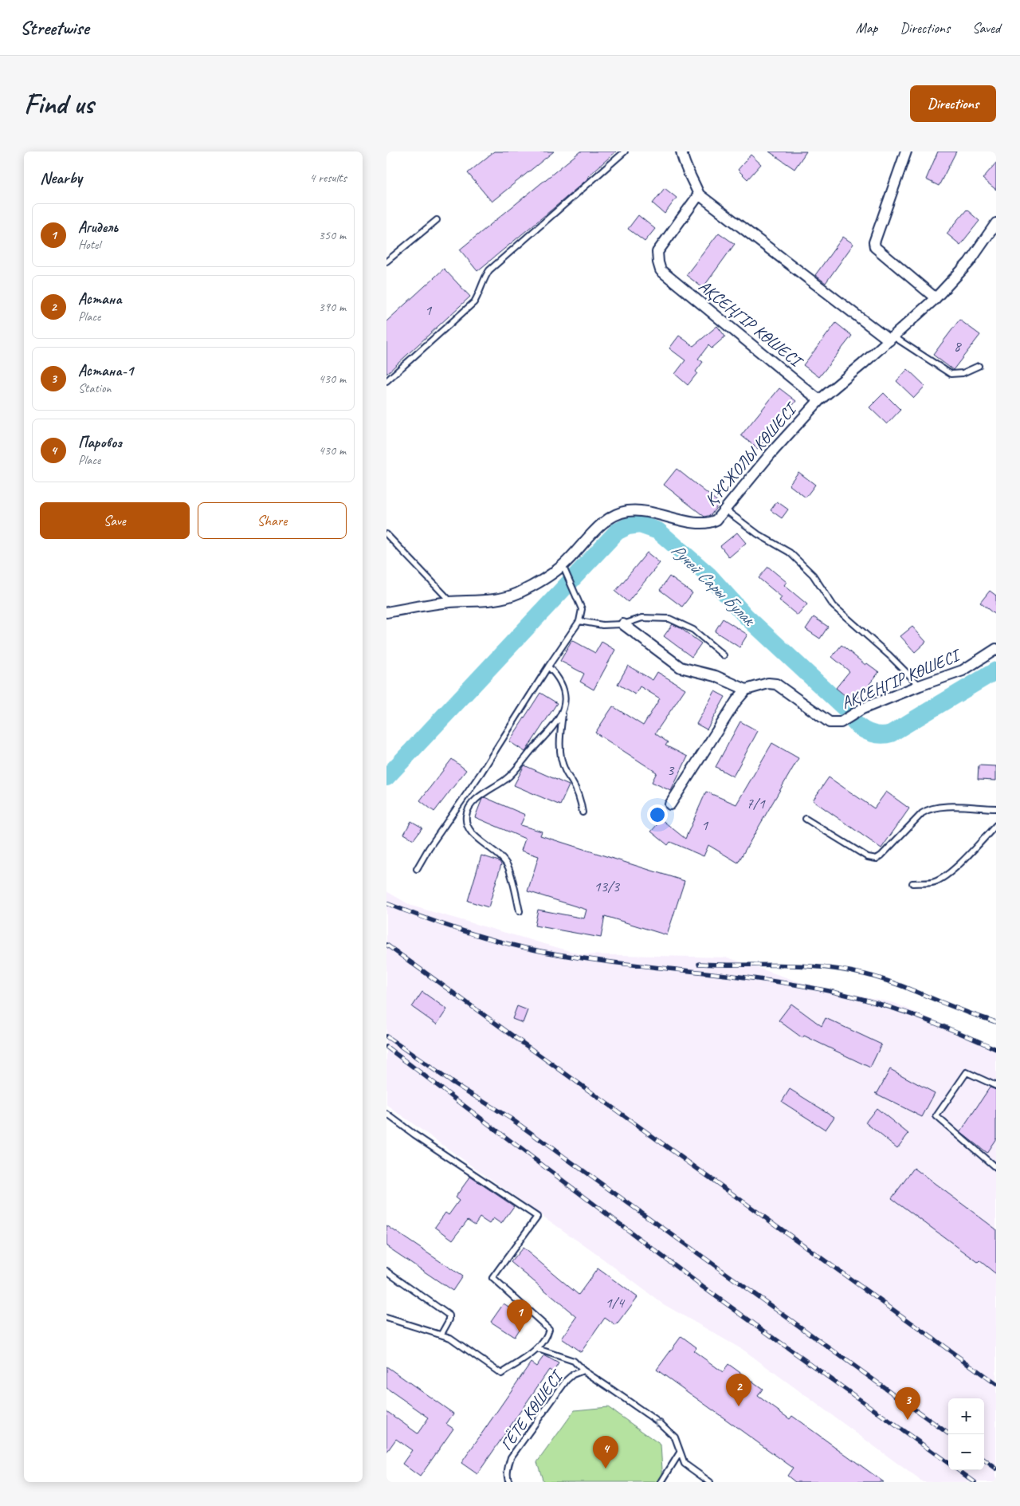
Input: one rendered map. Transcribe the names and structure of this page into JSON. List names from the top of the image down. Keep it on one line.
{"streets":{"street":["АҚСЕҢГІР КӨШЕСІ","ҚҰСЖОЛЫ КӨШЕСІ"],"lane":["ГЁТЕ КӨШЕСІ"]},"crossings":[["АҚСЕҢГІР КӨШЕСІ","ҚҰСЖОЛЫ КӨШЕСІ"]],"one_way":["ГЁТЕ КӨШЕСІ"],"water":["Ручей Сары Булак"],"house_numbers":["1","8","3","7/1","1","13/3","1/4"],"page":{"header":"Streetwise","nav":["Map","Directions","Saved"],"buttons":["Directions",["Save","Share"]],"title":"Find us","heading":["Nearby","4 results"],"list":[{"mark":"1","name":"Агидель","note":"Hotel","value":"350 m"},{"mark":"2","name":"Астана","note":"Place","value":"390 m"},{"mark":"3","name":"Астана-1","note":"Station","value":"430 m"},{"mark":"4","name":"Паровоз","note":"Place","value":"430 m"}],"pins":["1","2","3","4"],"map_buttons":["+","−"]}}
